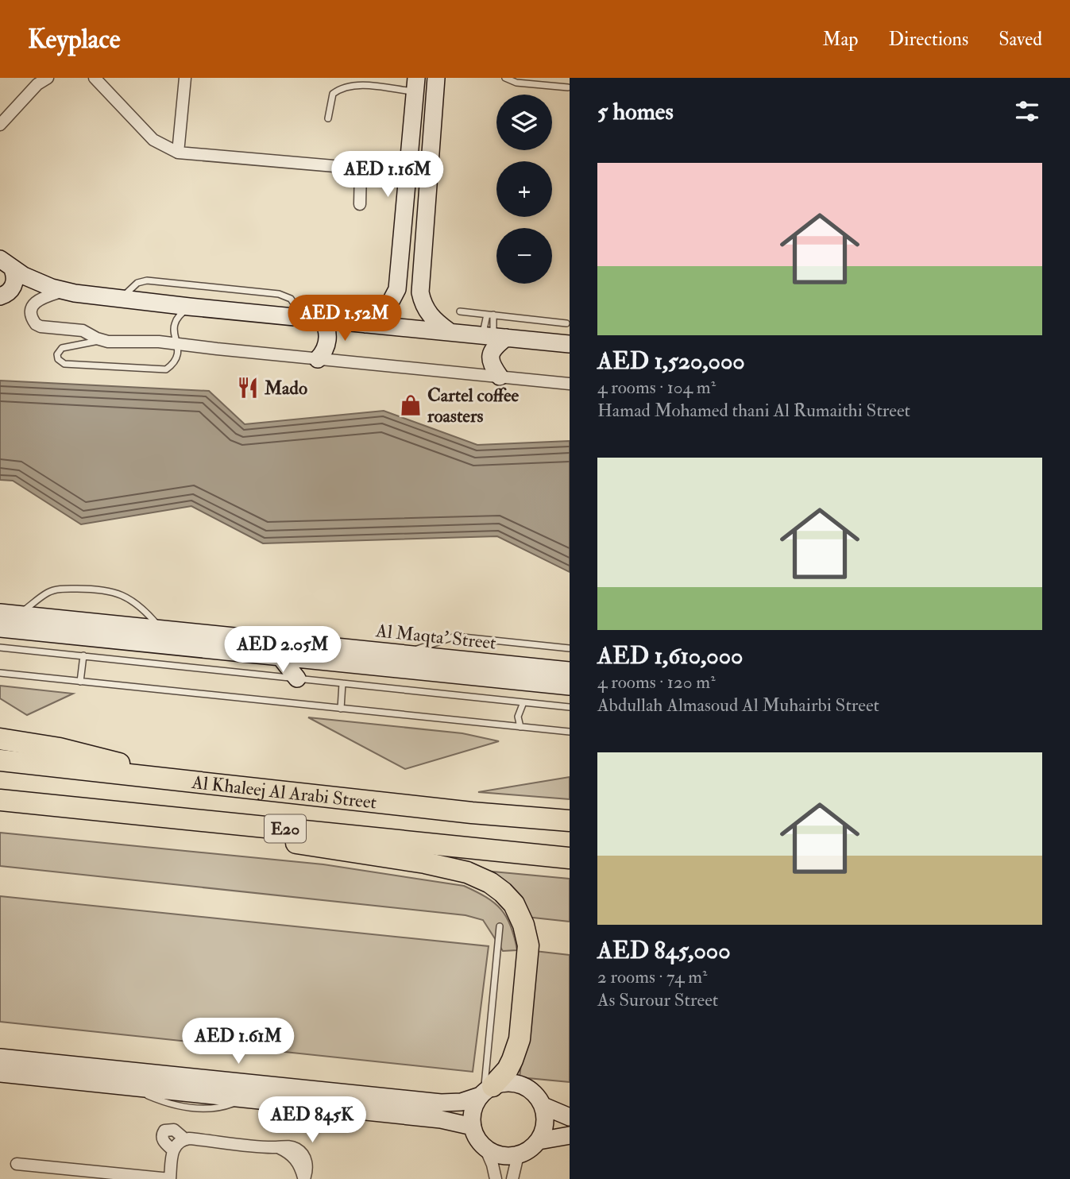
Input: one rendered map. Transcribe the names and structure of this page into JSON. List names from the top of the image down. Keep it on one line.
{"streets":{"highway":["Al Khaleej Al Arabi Street","E20"],"street":["Al Maqta' Street"]},"places":{"restaurant":["Mado"],"shop":["Cartel coffee roasters"]},"page":{"header":"Keyplace","nav":["Map","Directions","Saved"],"heading":"5 homes","map_buttons":["+","−"],"list":[{"name":"AED 1,520,000","note":"4 rooms · 104 m² · Hamad Mohamed thani Al Rumaithi Street"},{"name":"AED 1,610,000","note":"4 rooms · 120 m² · Abdullah Almasoud Al Muhairbi Street"},{"name":"AED 845,000","note":"2 rooms · 74 m² · As Surour Street"}],"price":["AED 1.16M","AED 1.52M","AED 2.05M","AED 1.61M","AED 845K"]}}
